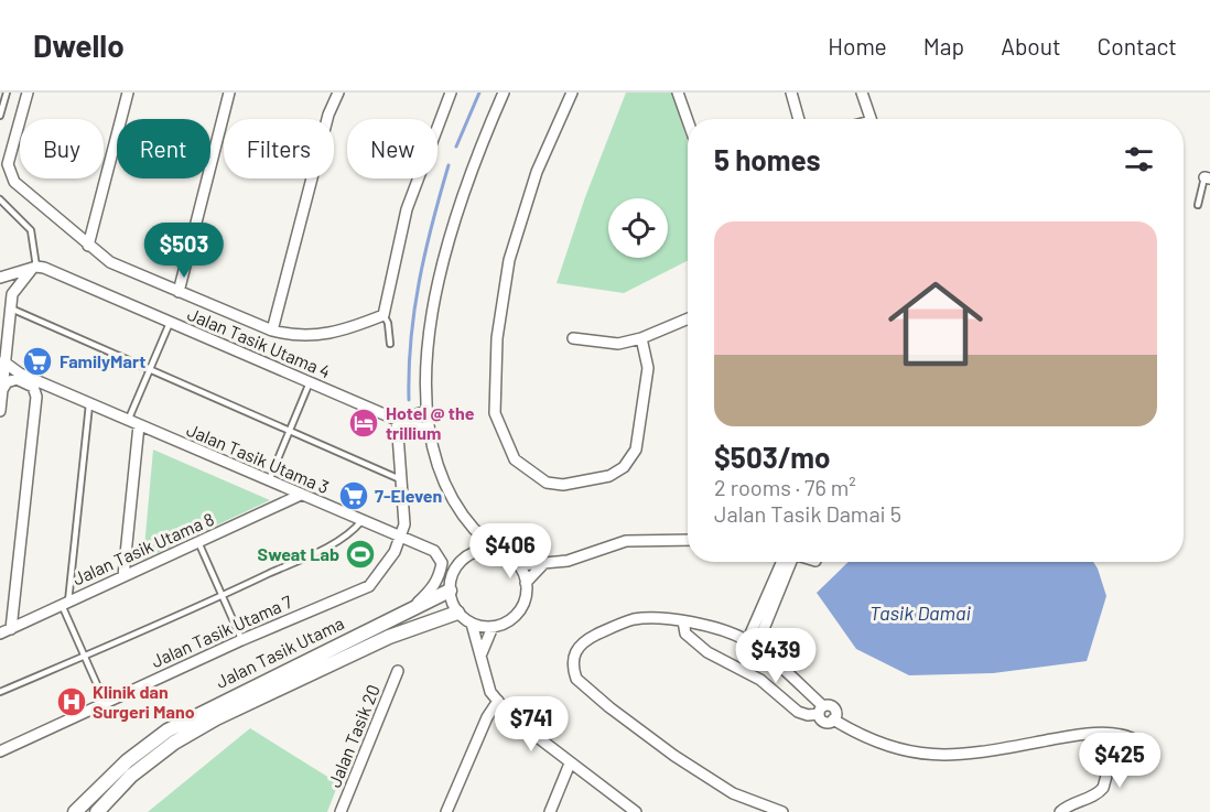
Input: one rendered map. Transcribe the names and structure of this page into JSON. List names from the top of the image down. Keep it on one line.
{"streets":{"street":["Jalan Tasik Utama 4","Jalan Tasik Utama 3","Jalan Tasik Utama 8","Jalan Tasik Utama 7","Jalan Tasik Utama","Jalan Tasik 20"]},"crossings":[["Jalan Tasik Utama 3","Jalan Tasik Utama 8"],["Jalan Tasik Utama 3","Jalan Tasik Utama 7"],["Jalan Tasik Utama 3","Jalan Tasik Utama"]],"water":["Tasik Damai"],"places":{"supermarket":["FamilyMart","7-Eleven"],"hotel":["Hotel @ the trillium"],"sports":["Sweat Lab"],"hospital":["Klinik dan Surgeri Mano"]},"page":{"header":"Dwello","nav":["Home","Map","About","Contact"],"chip":["Buy","Rent","Filters","New"],"heading":"5 homes","list":[{"name":"$503/mo","note":"2 rooms · 76 m² · Jalan Tasik Damai 5"}],"price":["$503","$406","$439","$741","$425"]}}
